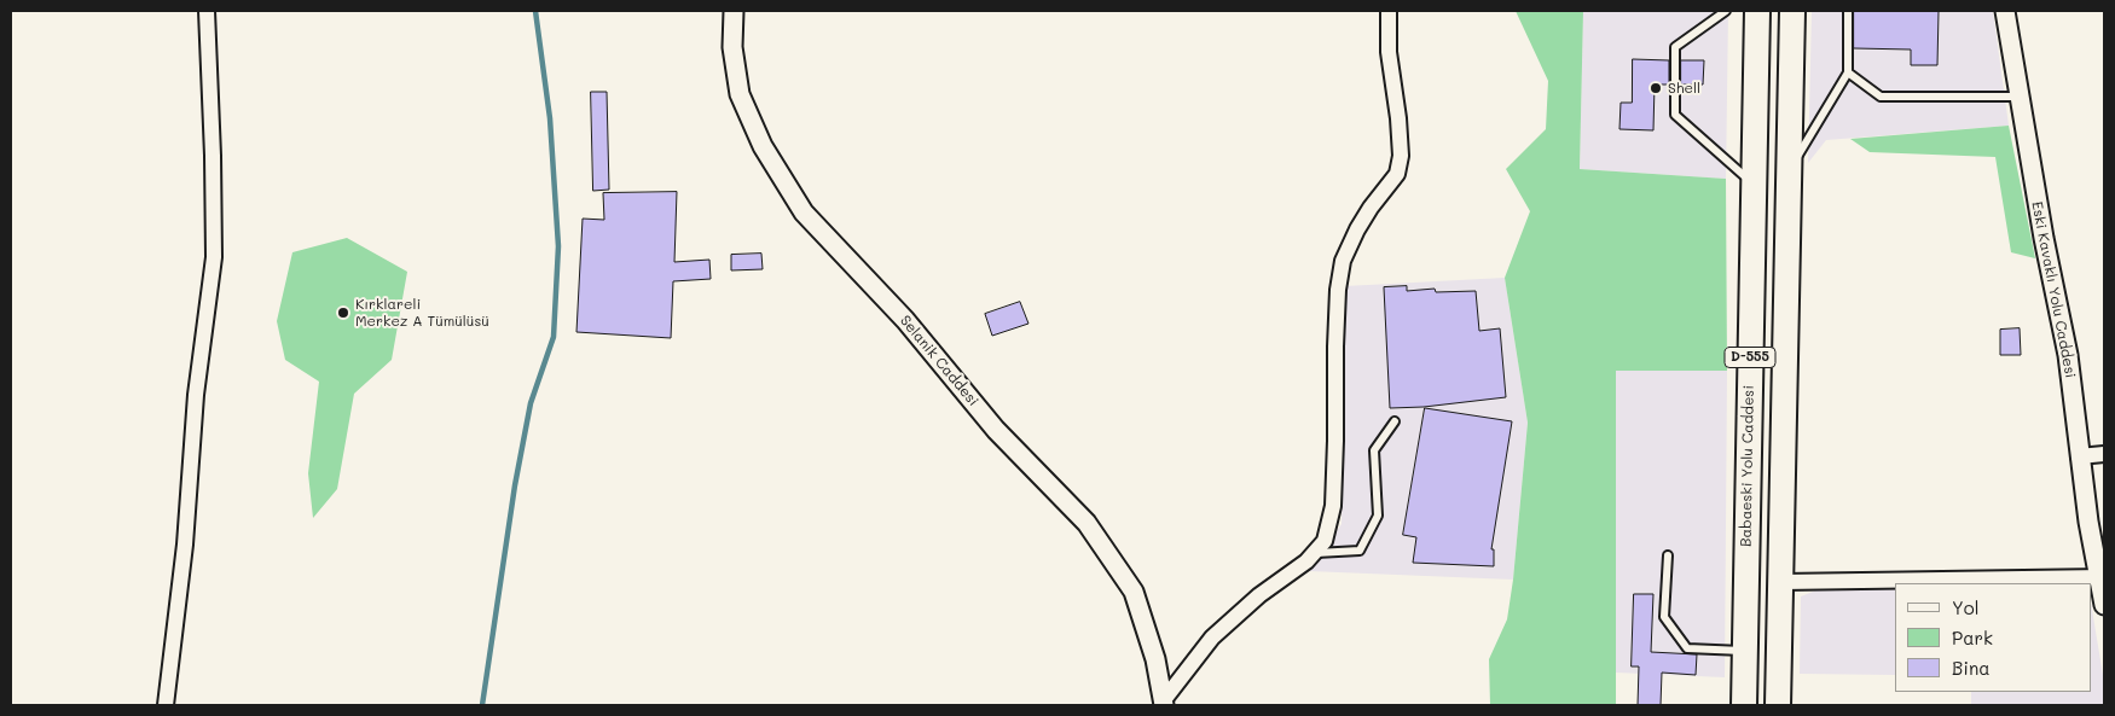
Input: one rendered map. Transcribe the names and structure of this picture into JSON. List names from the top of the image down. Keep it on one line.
{"streets":{"highway":["D-555","Babaeski Yolu Caddesi"],"street":["Eski Kavaklı Yolu Caddesi","Selanik Caddesi"]},"places":["Shell","Kırklareli Merkez A Tümülüsü"],"legend":["Yol","Park","Bina"]}
